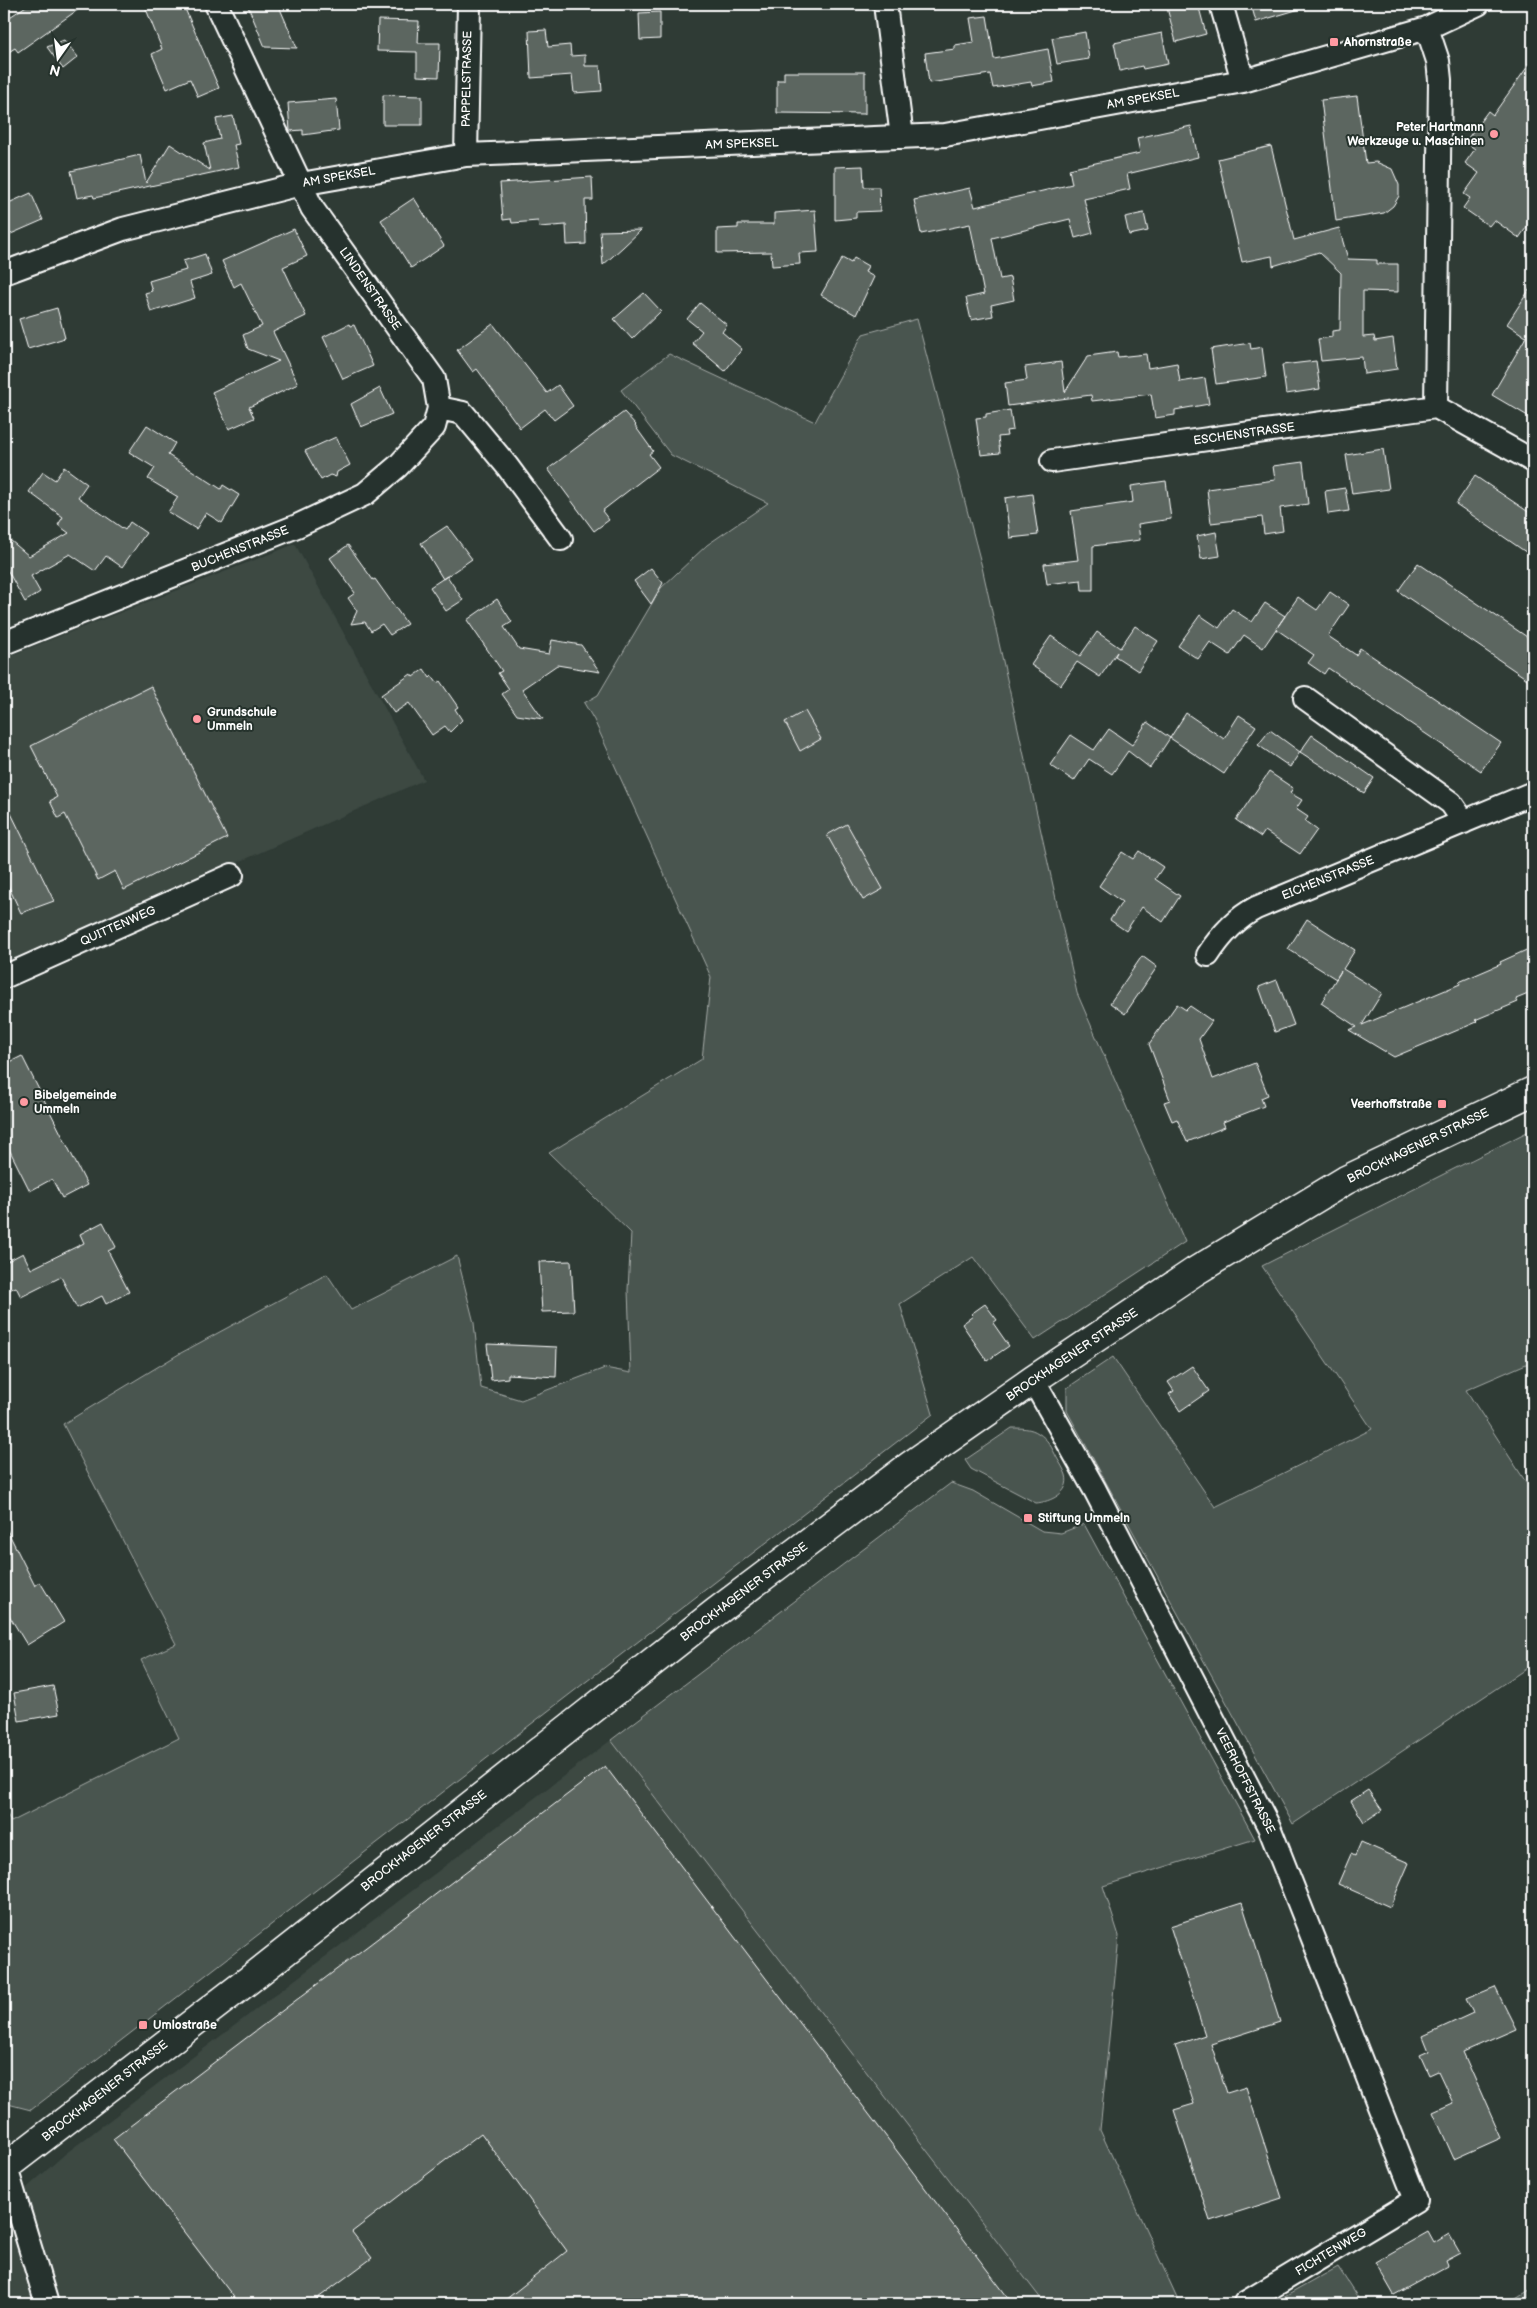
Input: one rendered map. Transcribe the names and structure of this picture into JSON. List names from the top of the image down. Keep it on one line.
{"streets":{"main road":["BROCKHAGENER STRASSE"],"street":["PAPPELSTRASSE","AM SPEKSEL","LINDENSTRASSE","ESCHENSTRASSE","BUCHENSTRASSE","EICHENSTRASSE","QUITTENWEG","VEERHOFFSTRASSE","FICHTENWEG"]},"crossings":[["PAPPELSTRASSE","AM SPEKSEL"],["AM SPEKSEL","LINDENSTRASSE"],["LINDENSTRASSE","BUCHENSTRASSE"],["BROCKHAGENER STRASSE","VEERHOFFSTRASSE"],["VEERHOFFSTRASSE","FICHTENWEG"]],"places":{"transit":["Ahornstraße","Veerhoffstraße","Stiftung Ummeln","Umlostraße"],"other":["Peter Hartmann Werkzeuge u. Maschinen","Grundschule Ummeln","Bibelgemeinde Ummeln"]},"north":"bottom"}
